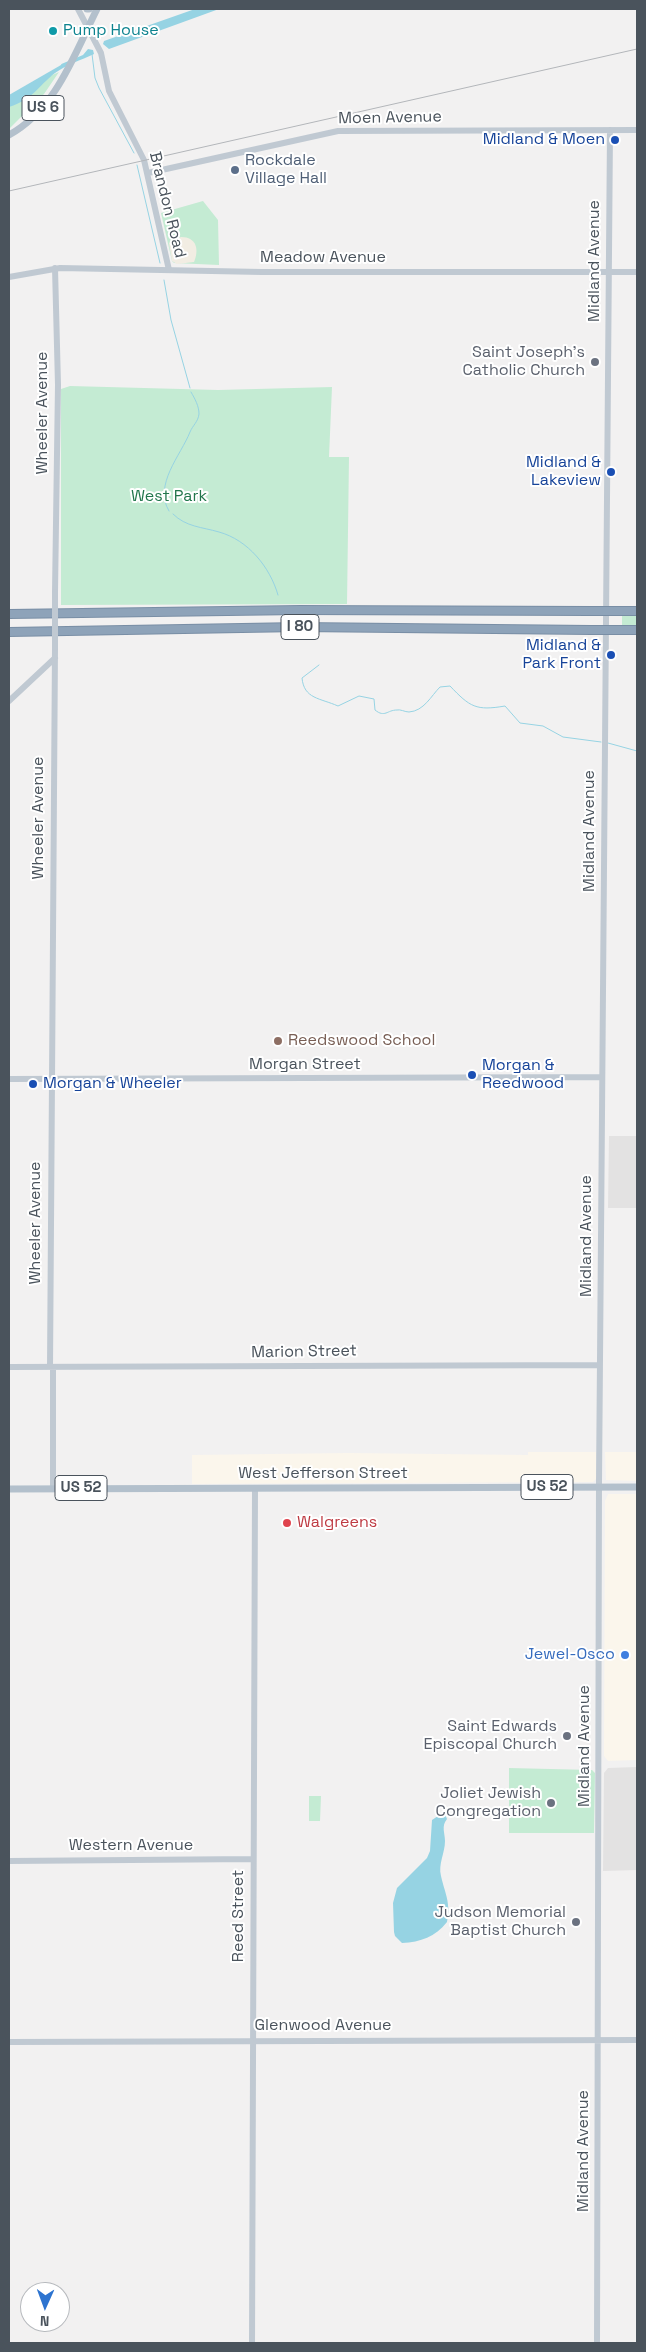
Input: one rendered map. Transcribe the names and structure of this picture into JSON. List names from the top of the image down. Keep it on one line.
{"streets":{"highway":["I 80"],"main road":["US 6","West Jefferson Street","US 52"],"street":["Moen Avenue","Brandon Road","Meadow Avenue","Midland Avenue","Wheeler Avenue","Morgan Street","Marion Street","Western Avenue","Reed Street","Glenwood Avenue"]},"crossings":[["US 6","Brandon Road"],["Moen Avenue","Brandon Road"],["Moen Avenue","Midland Avenue"],["Brandon Road","Meadow Avenue"],["Meadow Avenue","Midland Avenue"],["Meadow Avenue","Wheeler Avenue"],["Midland Avenue","Morgan Street"],["Midland Avenue","Marion Street"],["Midland Avenue","West Jefferson Street"],["Midland Avenue","Glenwood Avenue"],["Wheeler Avenue","Morgan Street"],["Wheeler Avenue","Marion Street"],["Wheeler Avenue","West Jefferson Street"],["West Jefferson Street","Reed Street"],["Western Avenue","Reed Street"],["Reed Street","Glenwood Avenue"]],"parks":["West Park"],"places":["Pump House","Midland & Moen","Rockdale Village Hall","Saint Joseph's Catholic Church","Midland & Lakeview","Midland & Park Front","Reedswood School","Morgan & Reedwood","Morgan & Wheeler","Walgreens","Jewel-Osco","Saint Edwards Episcopal Church","Joliet Jewish Congregation","Judson Memorial Baptist Church"],"north":"bottom"}
